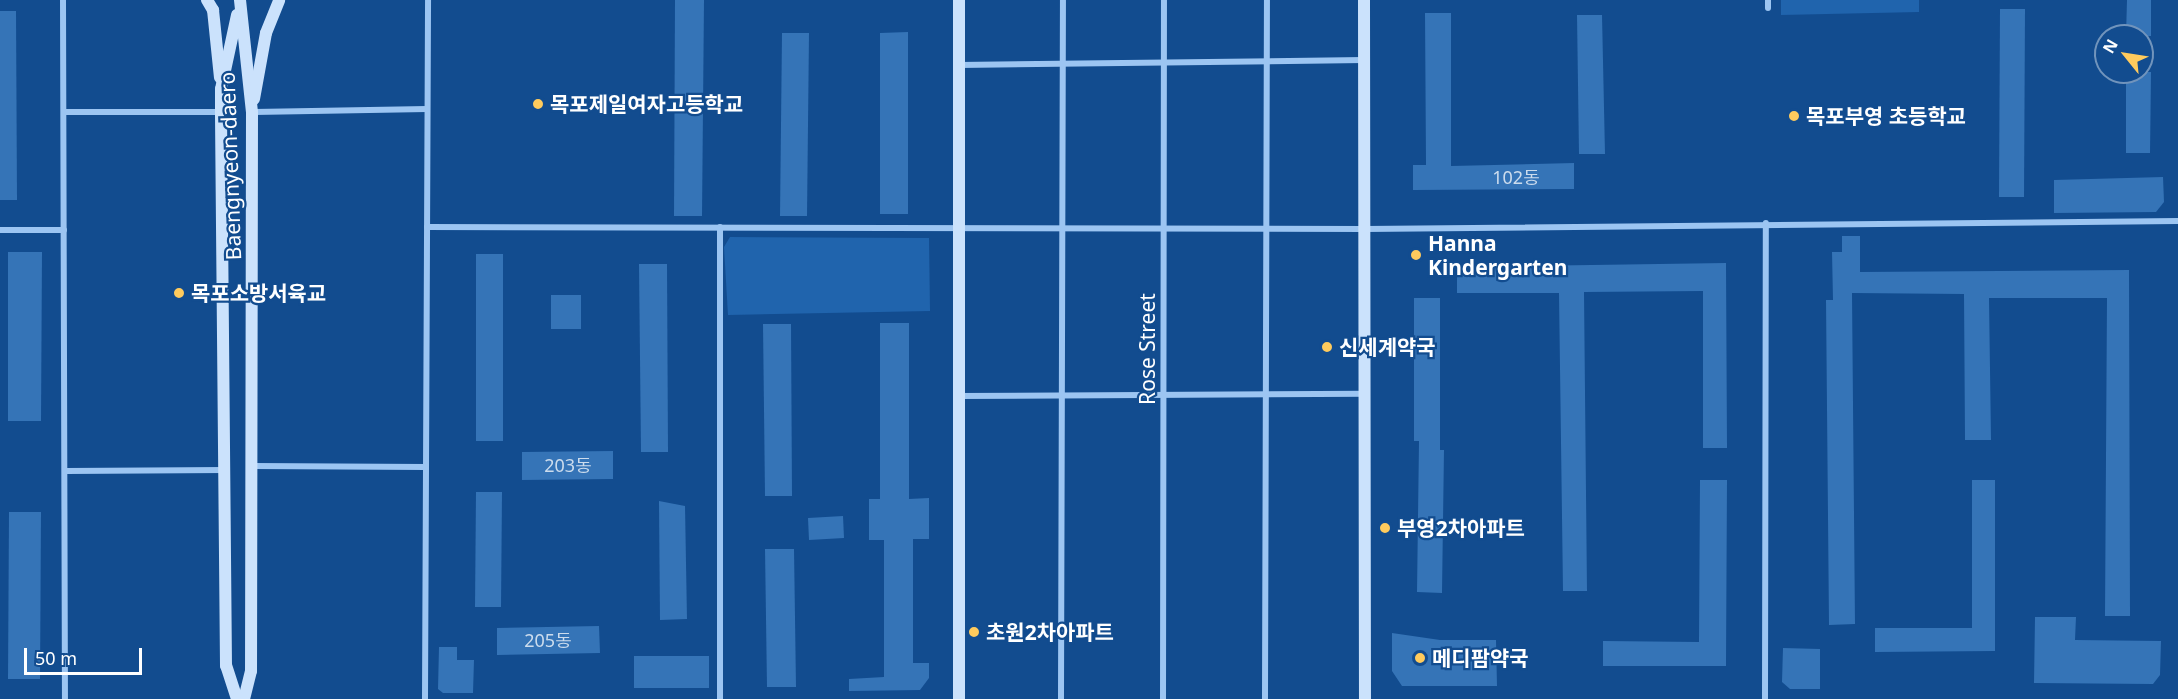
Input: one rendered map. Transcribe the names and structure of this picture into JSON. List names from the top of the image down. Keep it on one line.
{"streets":{"street":["Baengnyeon-daero","Rose Street"]},"places":["목포제일여자고등학교","목포부영 초등학교","Hanna Kindergarten","목포소방서육교","신세계약국","부영2차아파트","초원2차아파트","메디팜약국"],"house_numbers":["102동","203동","205동"],"scale_bar":"50 m","north":"top left"}
